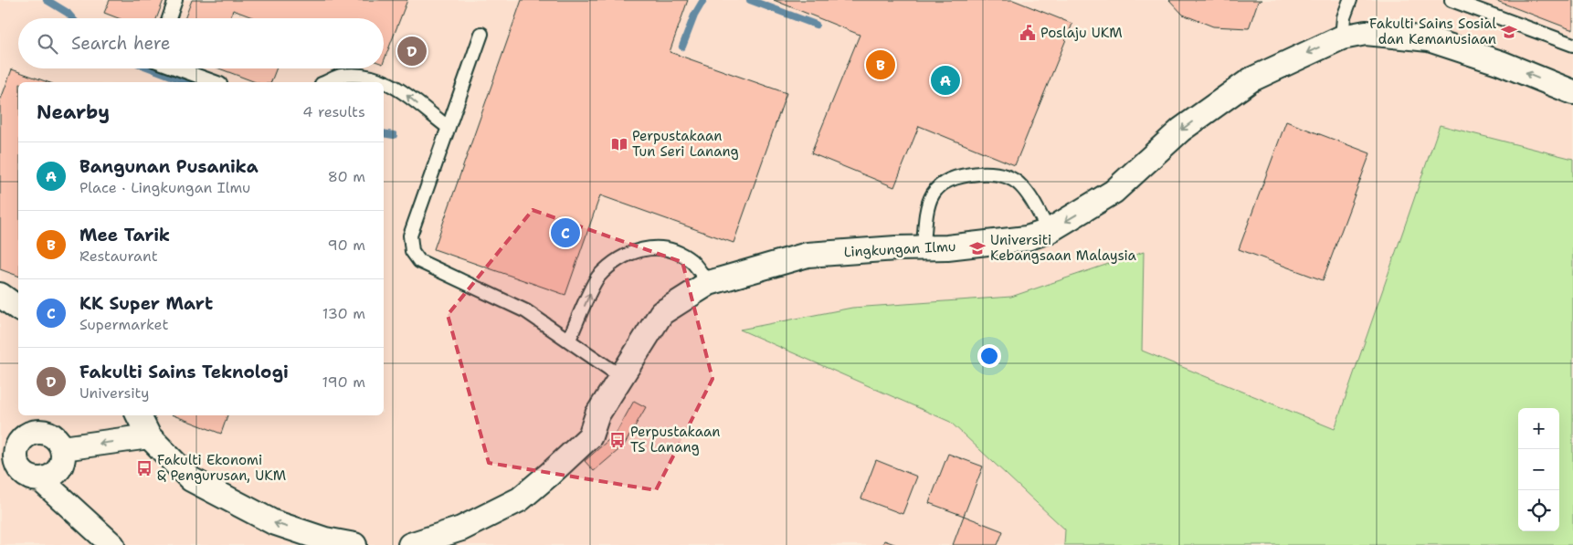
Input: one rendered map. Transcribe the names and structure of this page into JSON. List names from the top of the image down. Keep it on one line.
{"streets":{"street":["Lingkungan Ilmu"]},"one_way":["Lingkungan Ilmu"],"places":{"school or university":["Fakulti Sains Sosial dan Kemanusiaan","Universiti Kebangsaan Malaysia"],"public building":["Poslaju UKM"],"library":["Perpustakaan Tun Seri Lanang"],"bus stop":["Perpustakaan TS Lanang","Fakulti Ekonomi & Pengurusan, UKM"]},"page":{"search":"Search here","pins":["D","B","A","C"],"heading":["Nearby","4 results"],"list":[{"mark":"A","name":"Bangunan Pusanika","note":"Place · Lingkungan Ilmu","value":"80 m"},{"mark":"B","name":"Mee Tarik","note":"Restaurant","value":"90 m"},{"mark":"C","name":"KK Super Mart","note":"Supermarket","value":"130 m"},{"mark":"D","name":"Fakulti Sains Teknologi","note":"University","value":"190 m"}],"map_buttons":["+","−"]}}
